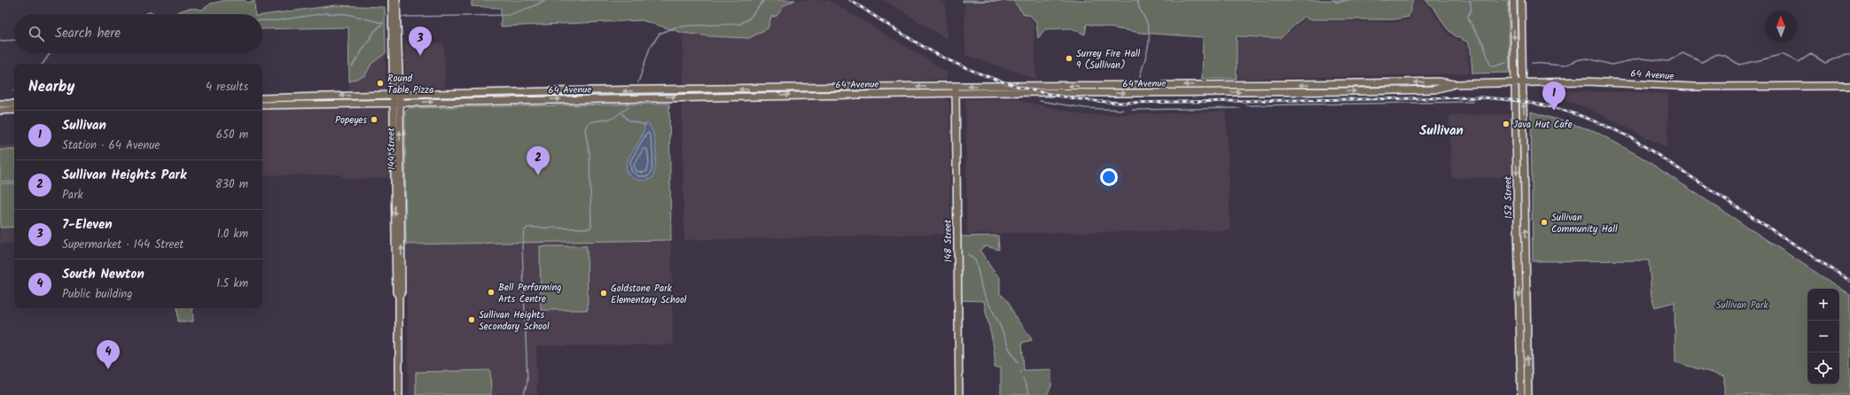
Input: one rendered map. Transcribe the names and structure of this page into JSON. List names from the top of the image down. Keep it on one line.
{"streets":{"main road":["64 Avenue","144 Street","152 Street","148 Street"]},"crossings":[["64 Avenue","144 Street"],["64 Avenue","152 Street"],["64 Avenue","148 Street"]],"districts":["Sullivan"],"parks":["Sullivan Park"],"places":["Surrey Fire Hall 9 (Sullivan)","Round Table Pizza","Popeyes","Java Hut Cafe","Sullivan Community Hall","Bell Performing Arts Centre","Goldstone Park Elementary School","Sullivan Heights Secondary School"],"north":"top","page":{"search":"Search here","pins":["3","1","2","4"],"heading":["Nearby","4 results"],"list":[{"mark":"1","name":"Sullivan","note":"Station · 64 Avenue","value":"650 m"},{"mark":"2","name":"Sullivan Heights Park","note":"Park","value":"830 m"},{"mark":"3","name":"7-Eleven","note":"Supermarket · 144 Street","value":"1.0 km"},{"mark":"4","name":"South Newton","note":"Public building","value":"1.5 km"}],"map_buttons":["+","−"]}}
